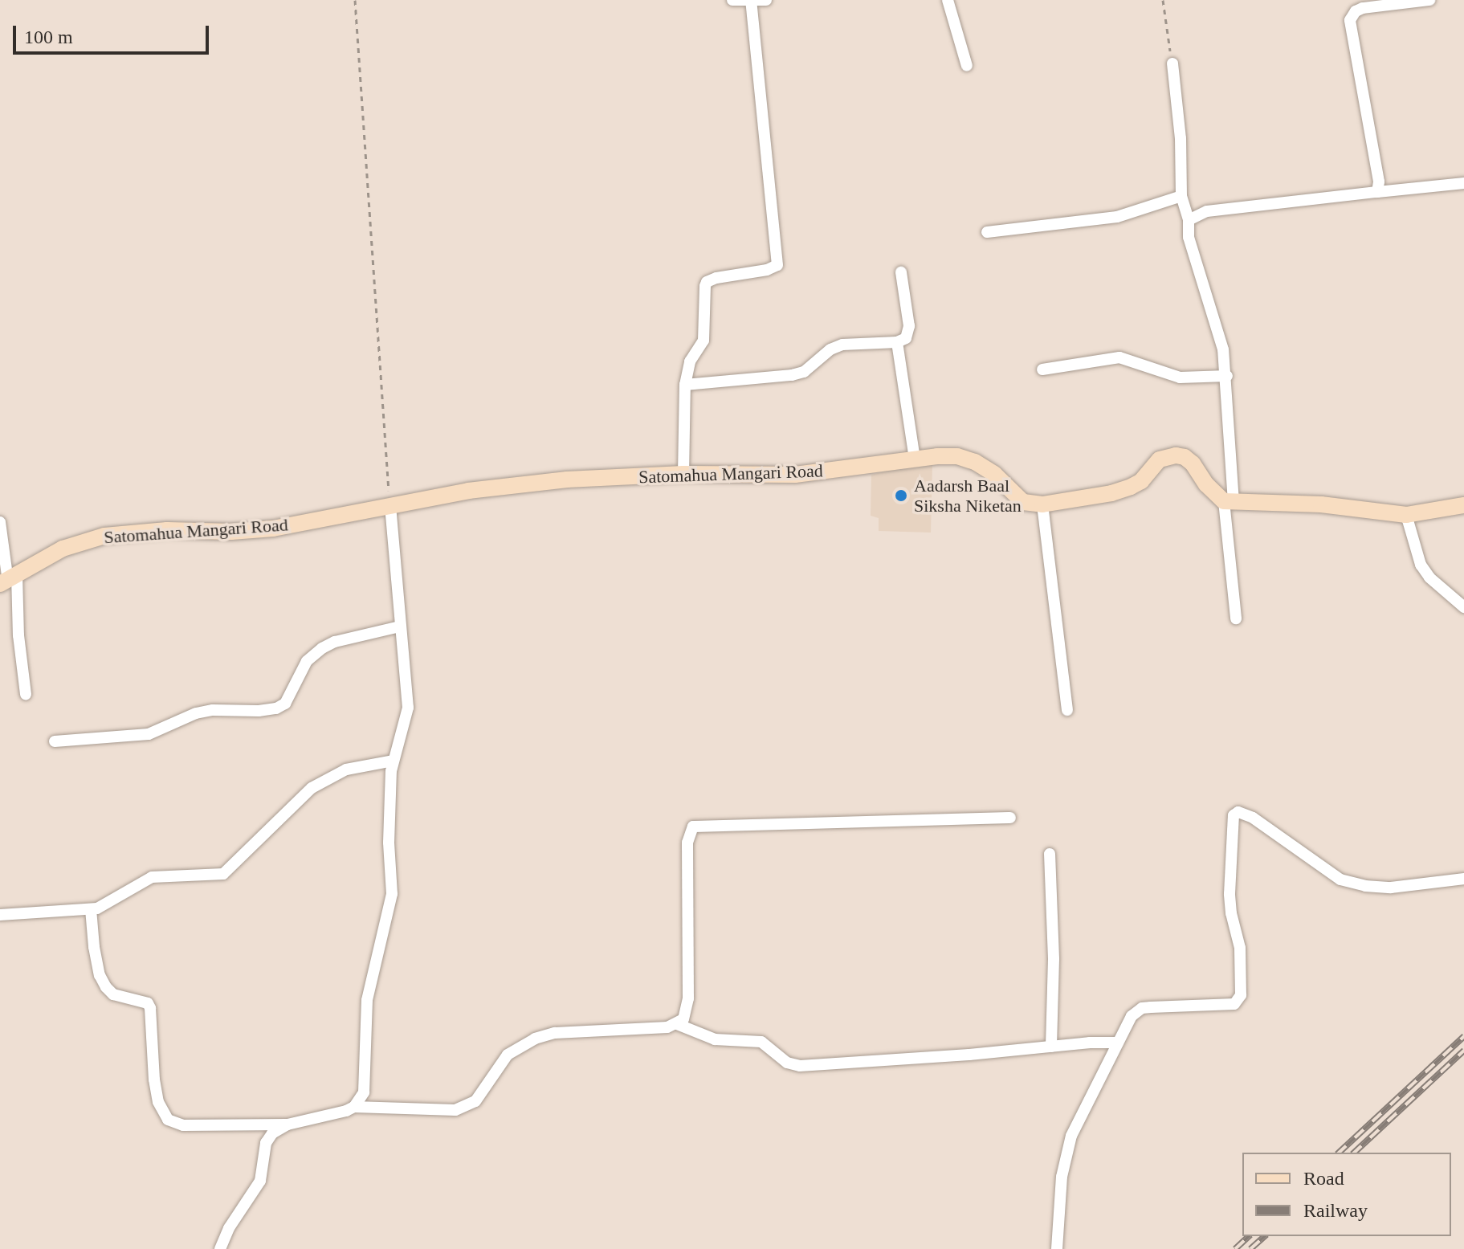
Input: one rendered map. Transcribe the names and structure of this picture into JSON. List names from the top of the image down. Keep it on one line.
{"streets":{"street":["Satomahua Mangari Road"]},"places":["Aadarsh Baal Siksha Niketan"],"legend":["Road","Railway"],"scale_bar":"100 m"}
